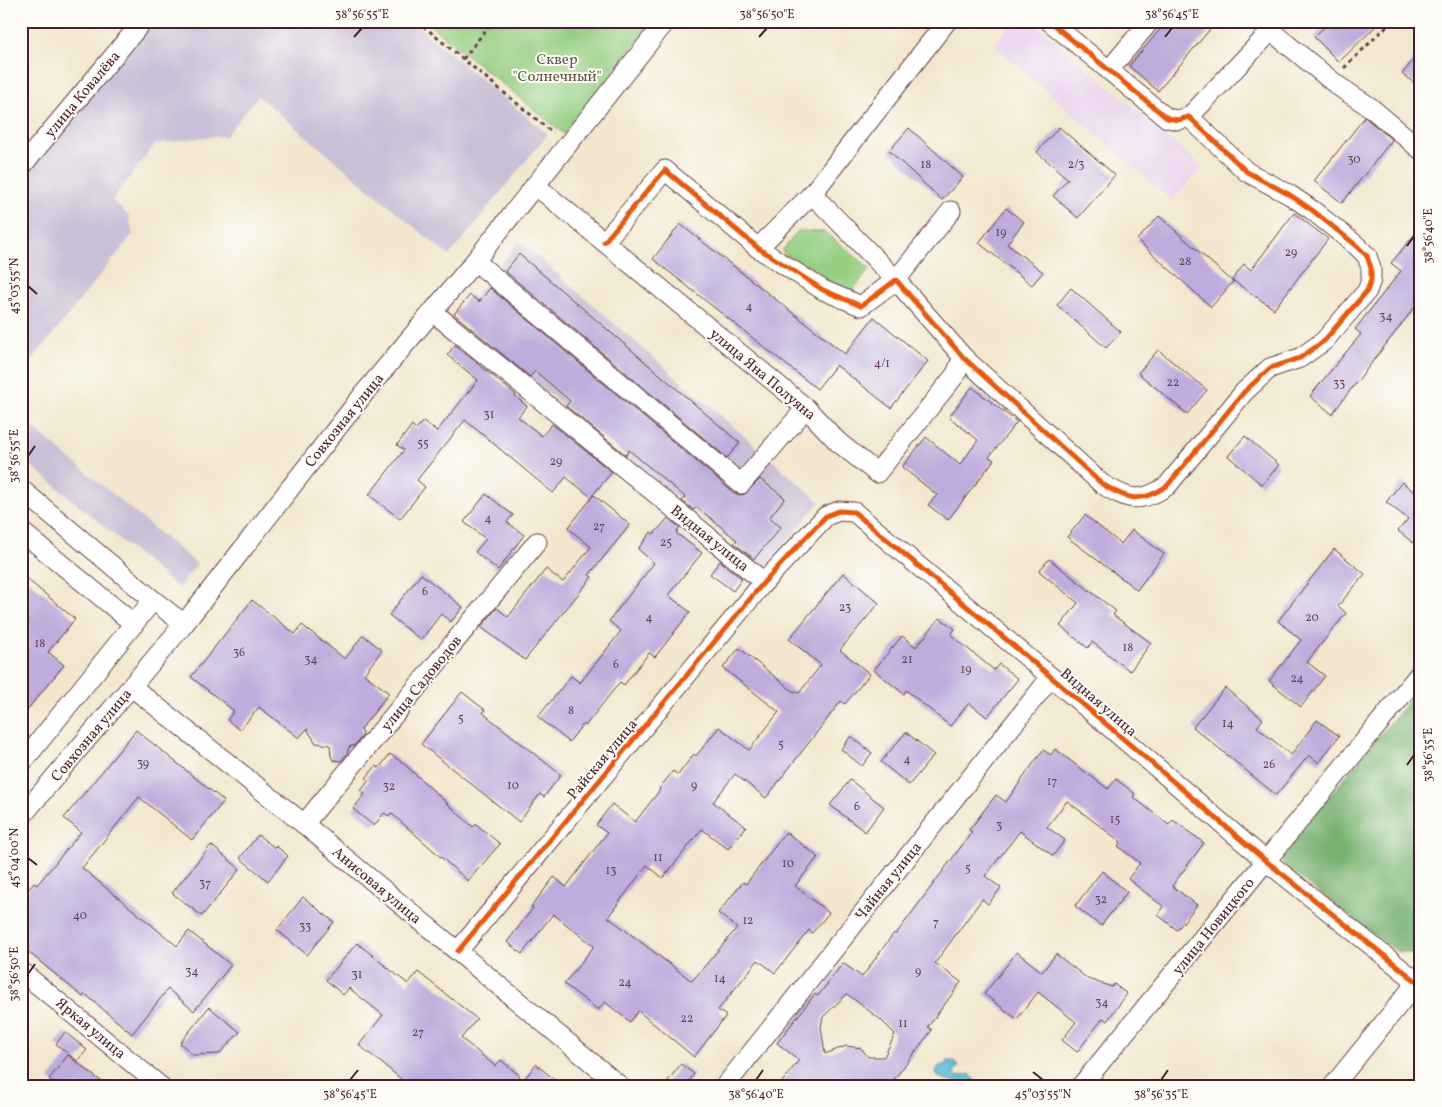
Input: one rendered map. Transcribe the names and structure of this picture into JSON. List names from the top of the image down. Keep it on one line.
{"streets":{"street":["улица Ковалёва","улица Яна Полуяна","Совхозная улица","Видная улица","улица Садоводов","Райская улица","Чайная улица","Анисовая улица","улица Новицкого","Яркая улица"]},"crossings":[["улица Яна Полуяна","Совхозная улица"],["Совхозная улица","Видная улица"],["Совхозная улица","Анисовая улица"],["Видная улица","Райская улица"],["Видная улица","Чайная улица"],["Видная улица","улица Новицкого"],["улица Садоводов","Анисовая улица"],["Райская улица","Анисовая улица"]],"parks":["Сквер \"Солнечный\""],"house_numbers":["30","18","2/3","19","29","28","4","34","4/1","22","33","31","55","29","4","27","25","6","23","4","20","18","18","36","34","21","6","19","24","8","5","14","5","4","39","26","17","10","9","32","6","15","3","11","10","5","13","37","32","40","12","7","33","34","9","31","14","24","34","22","11","27"],"coordinates":["38°56'55\"E","38°56'50\"E","38°56'45\"E","38°56'40\"E","45°03'55\"N","38°56'35\"E","45°04'00\"N"]}
